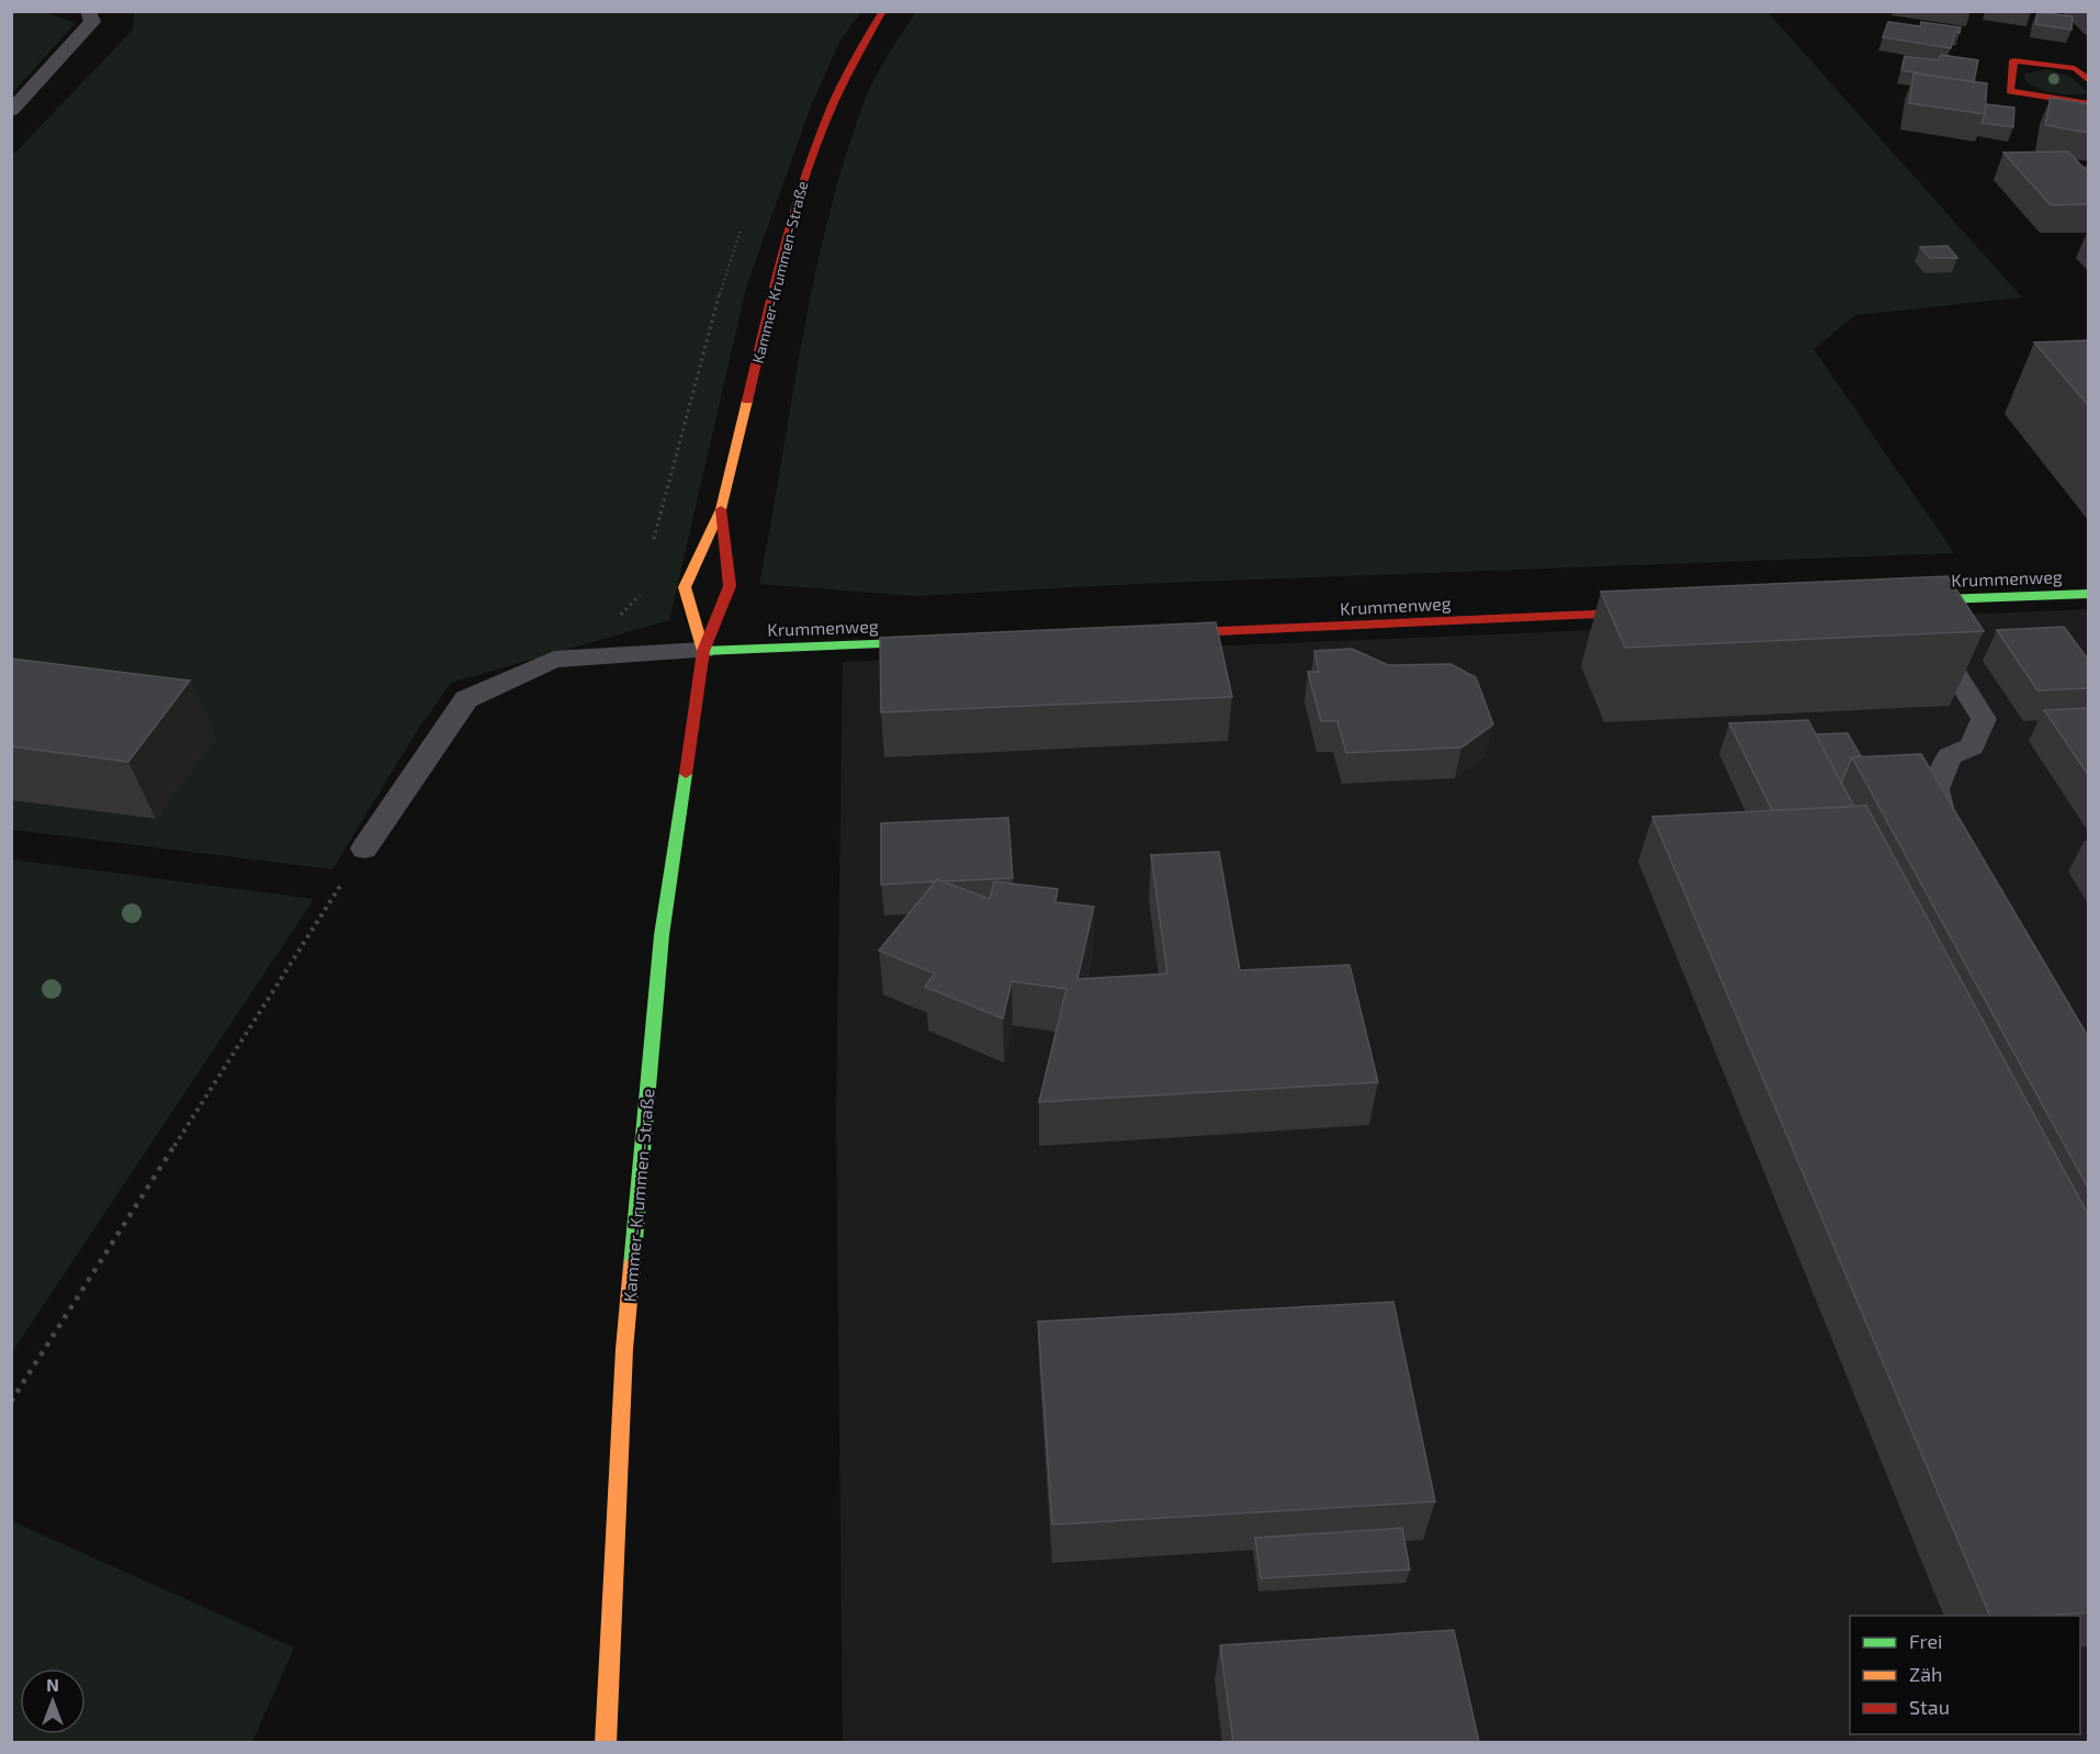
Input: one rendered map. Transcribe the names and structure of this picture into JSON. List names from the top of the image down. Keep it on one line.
{"streets":{"street":["Kammer-Krummen-Straße","Krummenweg"]},"crossings":[["Kammer-Krummen-Straße","Krummenweg"]],"legend":["Frei","Zäh","Stau"],"north":"top"}
